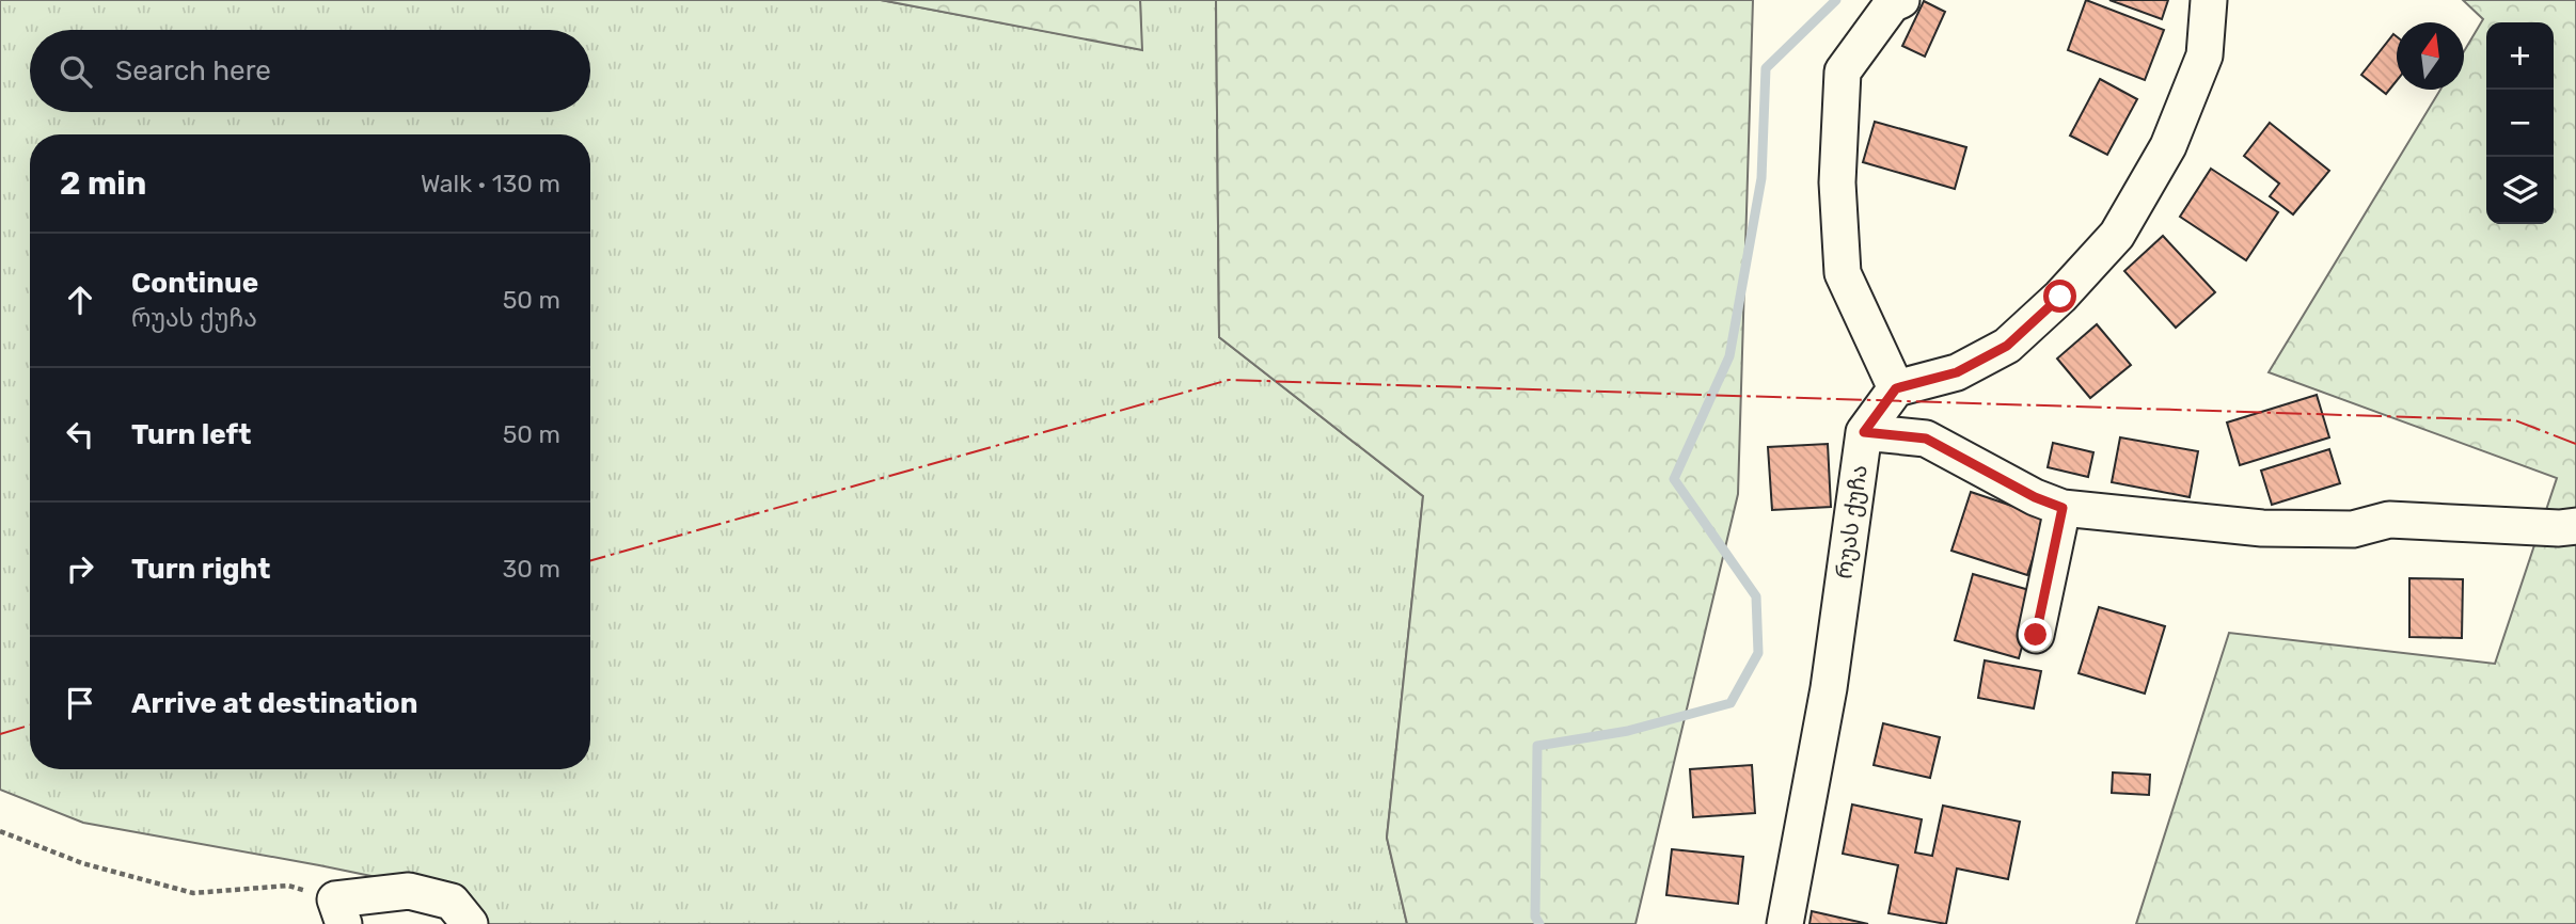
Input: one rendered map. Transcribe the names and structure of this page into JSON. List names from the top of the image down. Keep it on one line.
{"streets":{"street":["რუას ქუჩა"]},"north":"top","page":{"map_buttons":["+","−"],"search":"Search here","heading":["2 min","Walk · 130 m"],"list":[["Continue","რუას ქუჩა","50 m"],["Turn left","50 m"],["Turn right","30 m"],"Arrive at destination"]}}
